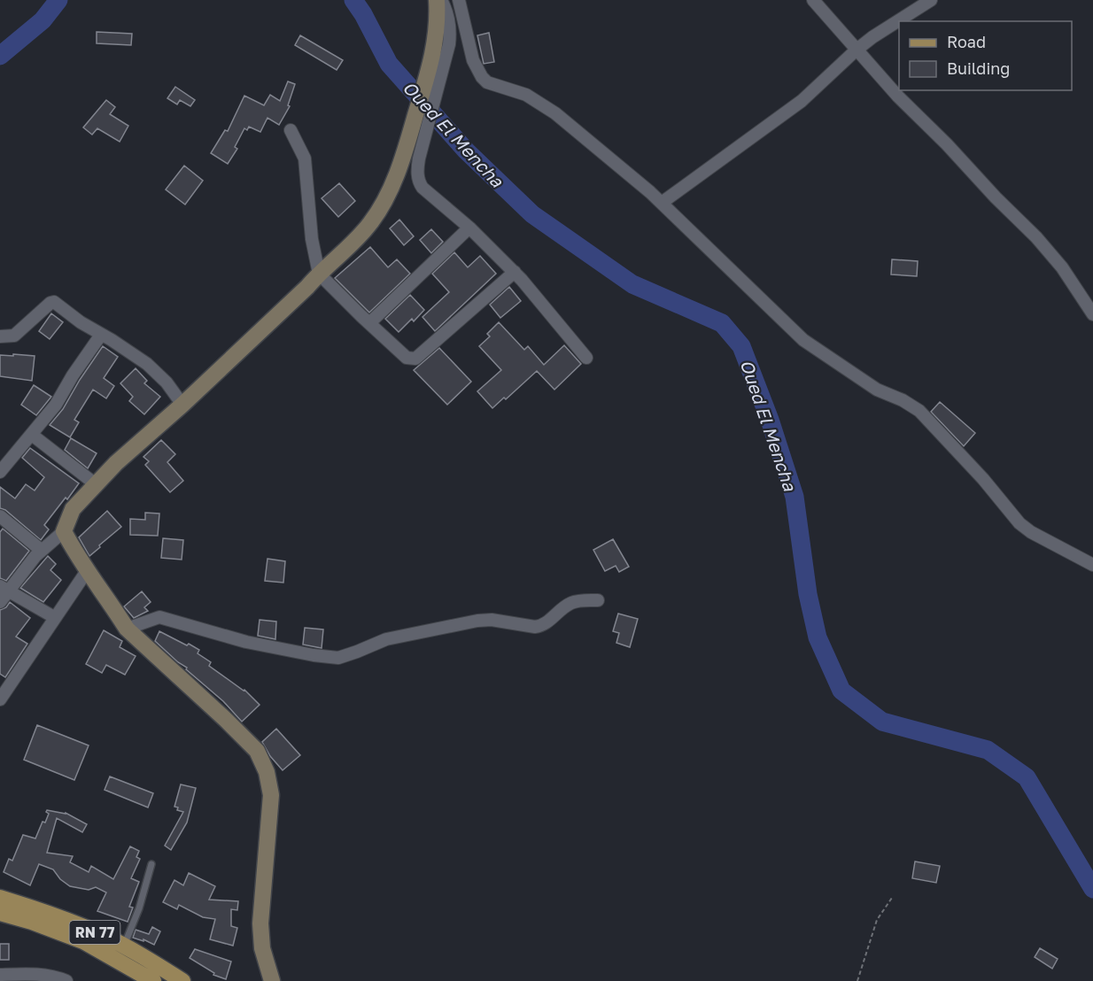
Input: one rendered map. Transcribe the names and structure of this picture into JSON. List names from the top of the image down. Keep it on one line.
{"streets":{"main road":["RN 77"]},"water":["Oued El Mencha"],"legend":["Road","Building"]}
